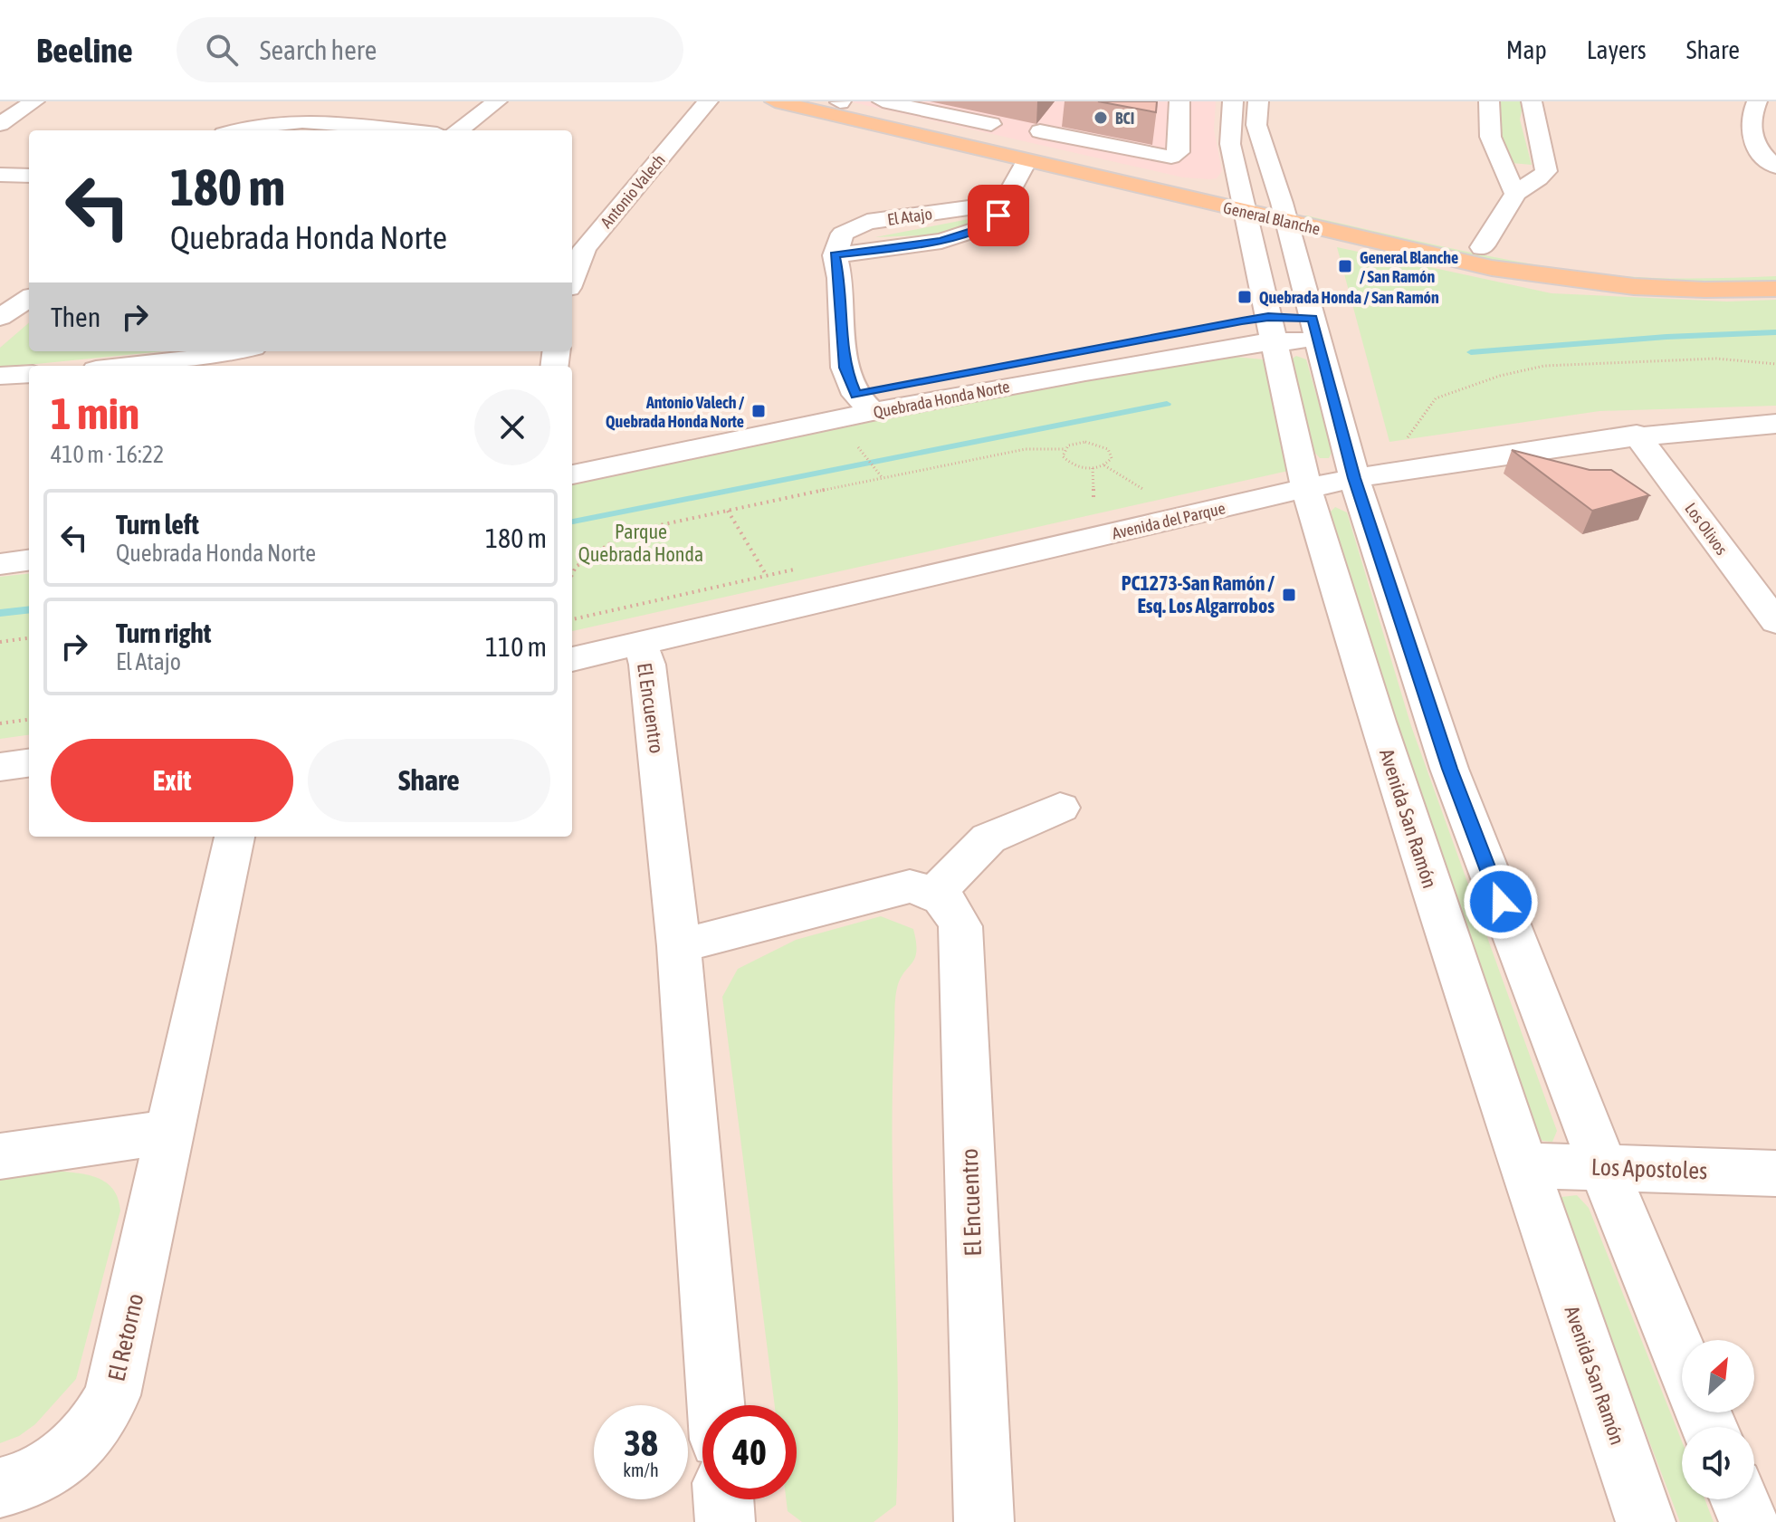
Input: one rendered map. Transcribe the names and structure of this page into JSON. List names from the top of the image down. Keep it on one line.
{"streets":{"main road":["General Blanche"],"street":["Antonio Valech","El Atajo","Quebrada Honda Norte","Avenida del Parque","Los Olivos","El Encuentro","Avenida San Ramón","Los Apostoles","El Retorno"]},"crossings":[["El Atajo","General Blanche"],["El Atajo","Quebrada Honda Norte"],["General Blanche","Avenida San Ramón"],["Quebrada Honda Norte","Avenida San Ramón"],["Avenida del Parque","Los Olivos"],["Avenida del Parque","El Encuentro"],["Avenida del Parque","Avenida San Ramón"],["Avenida San Ramón","Los Apostoles"]],"parks":["Parque Quebrada Honda"],"places":{"other":["BCI"],"transit":["General Blanche / San Ramón","Quebrada Honda / San Ramón","Antonio Valech / Quebrada Honda Norte","PC1273-San Ramón / Esq. Los Algarrobos"]},"north":"top right","page":{"header":"Beeline","search":"Search here","nav":["Map","Layers","Share"],"turn":["180 m","Quebrada Honda Norte"],"then":"Then","heading":["1 min","410 m · 16:22"],"list":[{"name":"Turn left","note":"Quebrada Honda Norte","value":"180 m"},{"name":"Turn right","note":"El Atajo","value":"110 m"}],"buttons":["Exit","Share"],"speed":"38 km/h","limit":"40"}}
